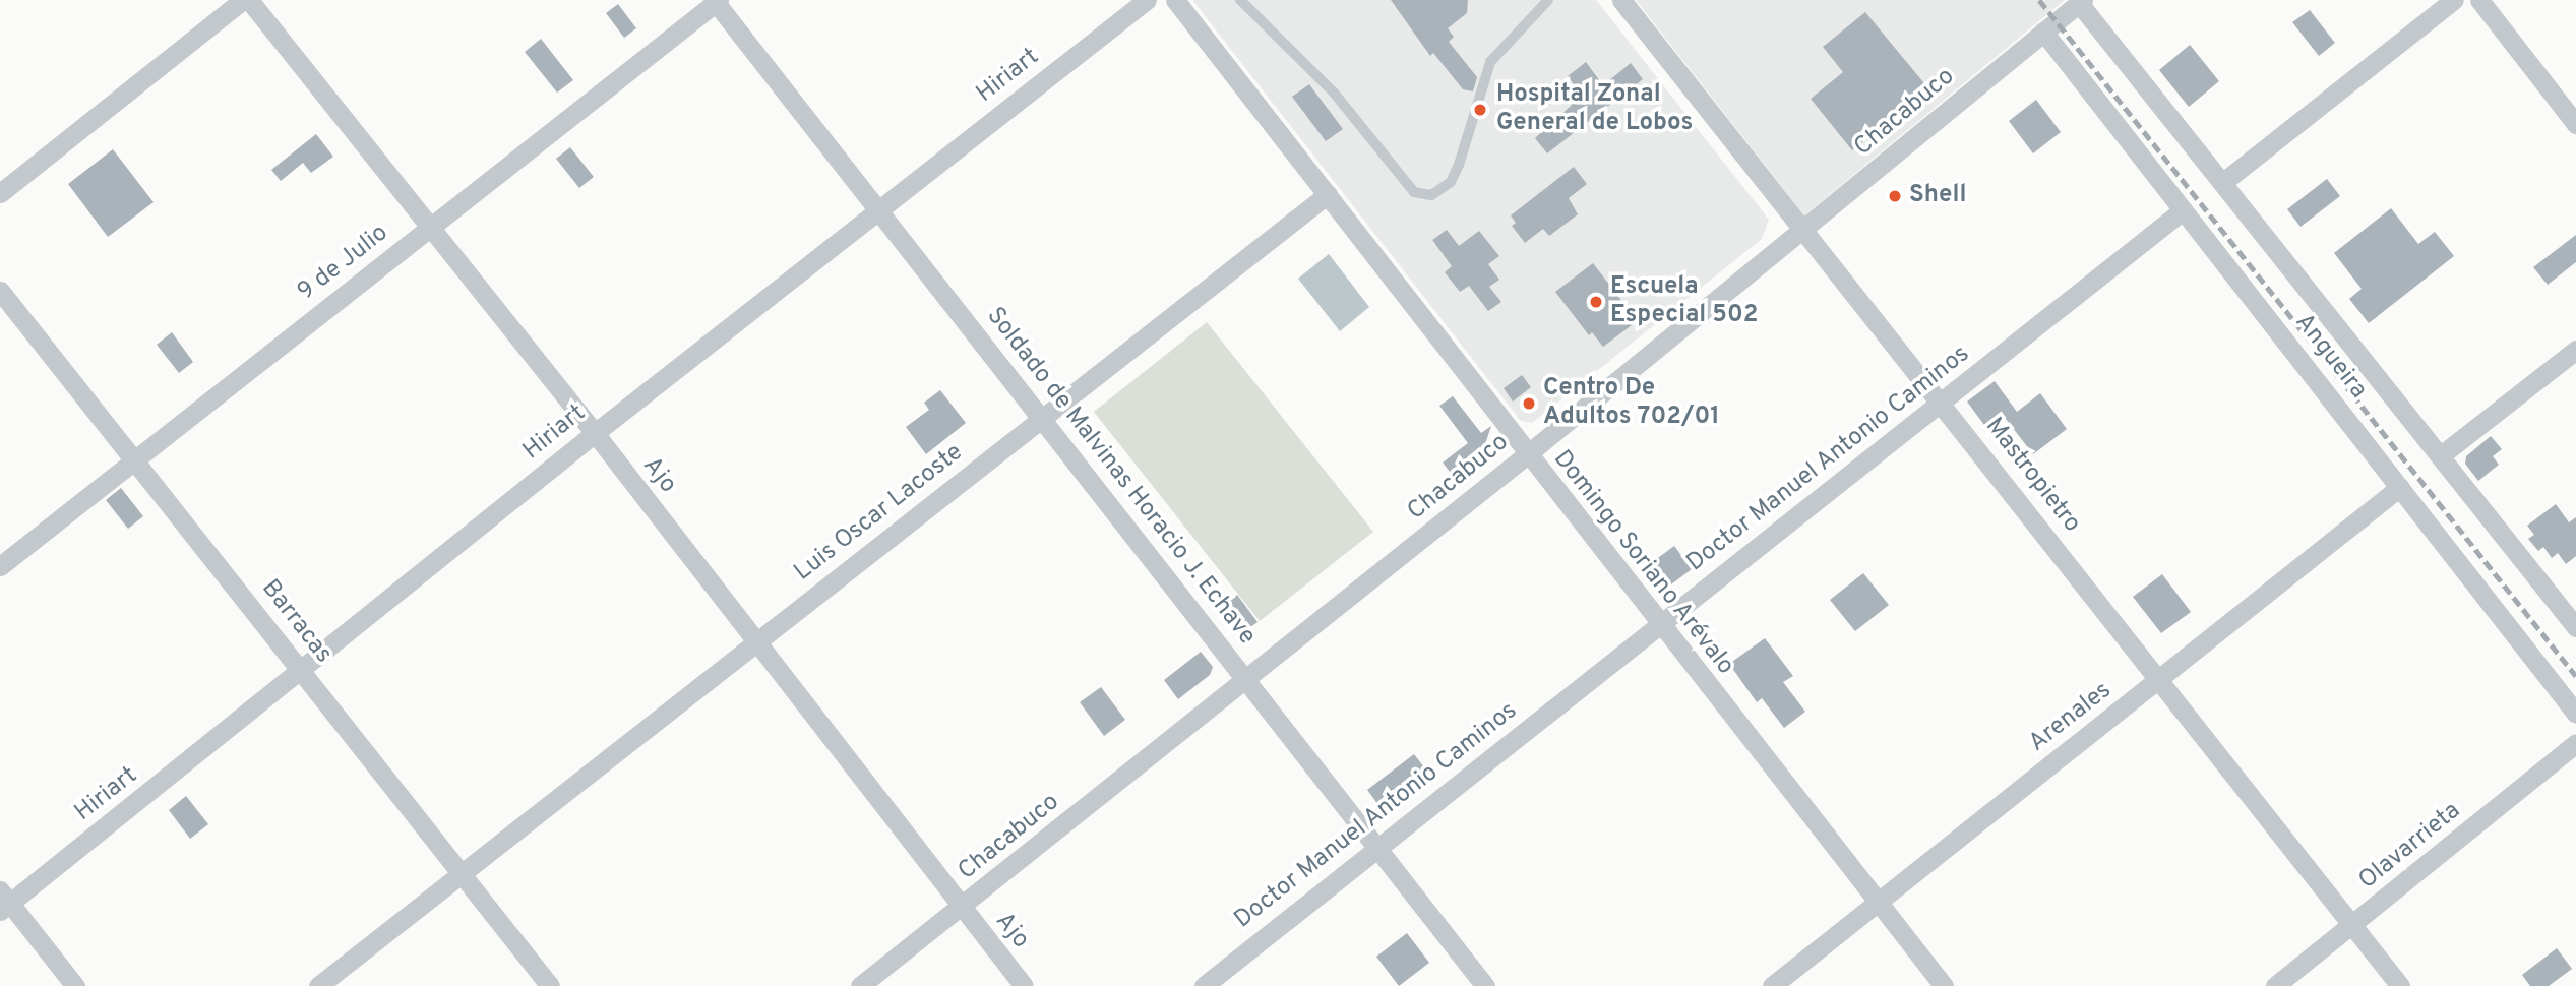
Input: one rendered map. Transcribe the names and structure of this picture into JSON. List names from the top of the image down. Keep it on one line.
{"streets":{"street":["Hiriart","Chacabuco","9 de Julio","Angueira","Doctor Manuel Antonio Caminos","Ajo","Mastropietro","Soldado de Malvinas Horacio J. Echave","Luis Oscar Lacoste","Domingo Soriano Arévalo","Barracas","Arenales","Olavarrieta"]},"crossings":[["Hiriart","Ajo"],["Hiriart","Soldado de Malvinas Horacio J. Echave"],["Hiriart","Barracas"],["Chacabuco","Angueira"],["Chacabuco","Ajo"],["Chacabuco","Mastropietro"],["Chacabuco","Soldado de Malvinas Horacio J. Echave"],["Chacabuco","Domingo Soriano Arévalo"],["9 de Julio","Ajo"],["9 de Julio","Soldado de Malvinas Horacio J. Echave"],["9 de Julio","Barracas"],["Angueira","Doctor Manuel Antonio Caminos"],["Angueira","Arenales"],["Doctor Manuel Antonio Caminos","Mastropietro"],["Doctor Manuel Antonio Caminos","Soldado de Malvinas Horacio J. Echave"],["Doctor Manuel Antonio Caminos","Domingo Soriano Arévalo"],["Ajo","Luis Oscar Lacoste"],["Mastropietro","Arenales"],["Mastropietro","Olavarrieta"],["Soldado de Malvinas Horacio J. Echave","Luis Oscar Lacoste"],["Luis Oscar Lacoste","Domingo Soriano Arévalo"],["Luis Oscar Lacoste","Barracas"],["Domingo Soriano Arévalo","Arenales"]],"places":["Hospital Zonal General de Lobos","Shell","Escuela Especial 502","Centro De Adultos 702/01"]}
